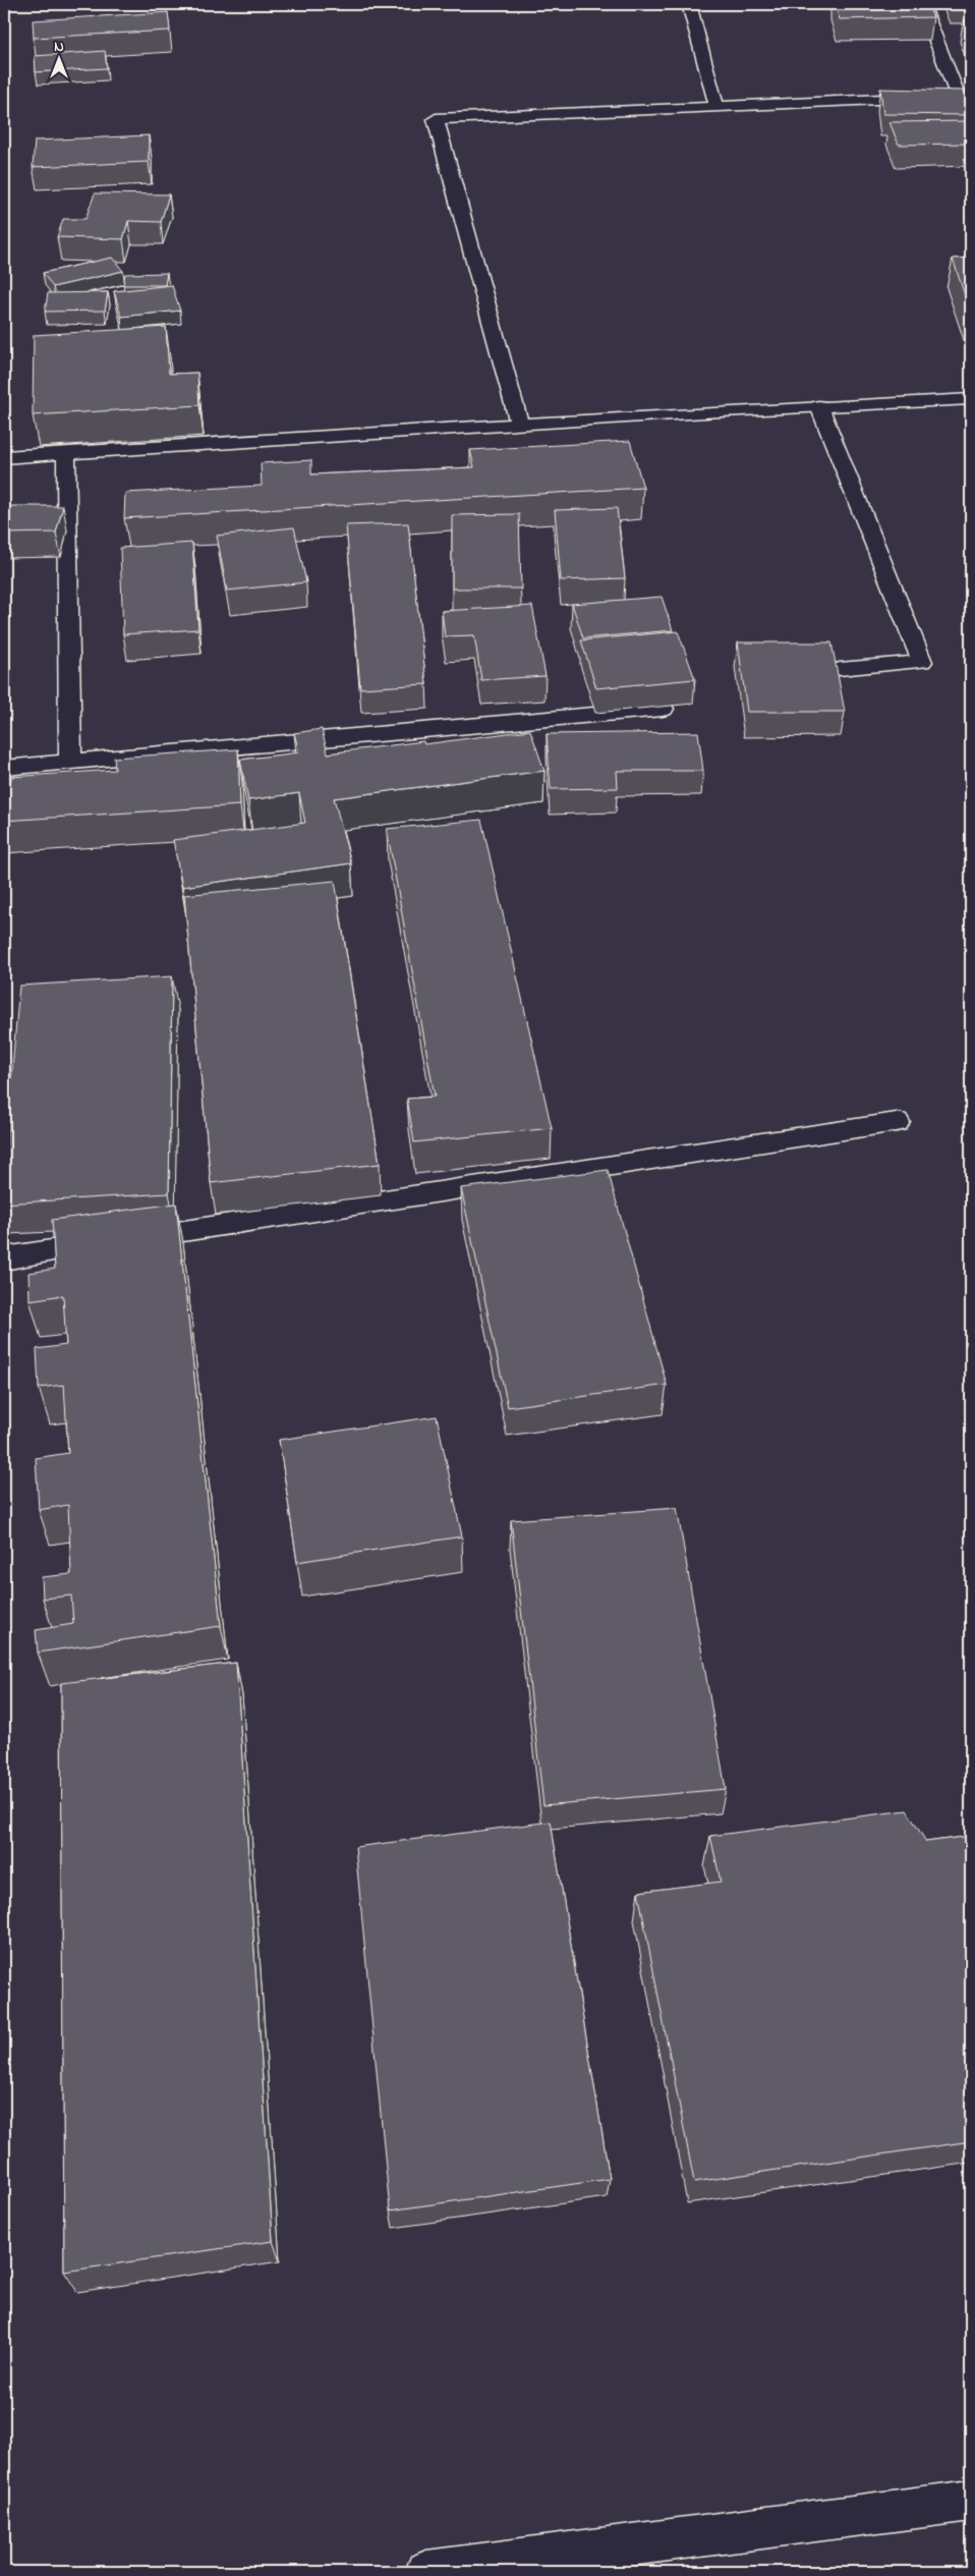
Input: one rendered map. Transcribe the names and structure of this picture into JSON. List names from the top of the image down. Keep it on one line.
{"north":"top"}
